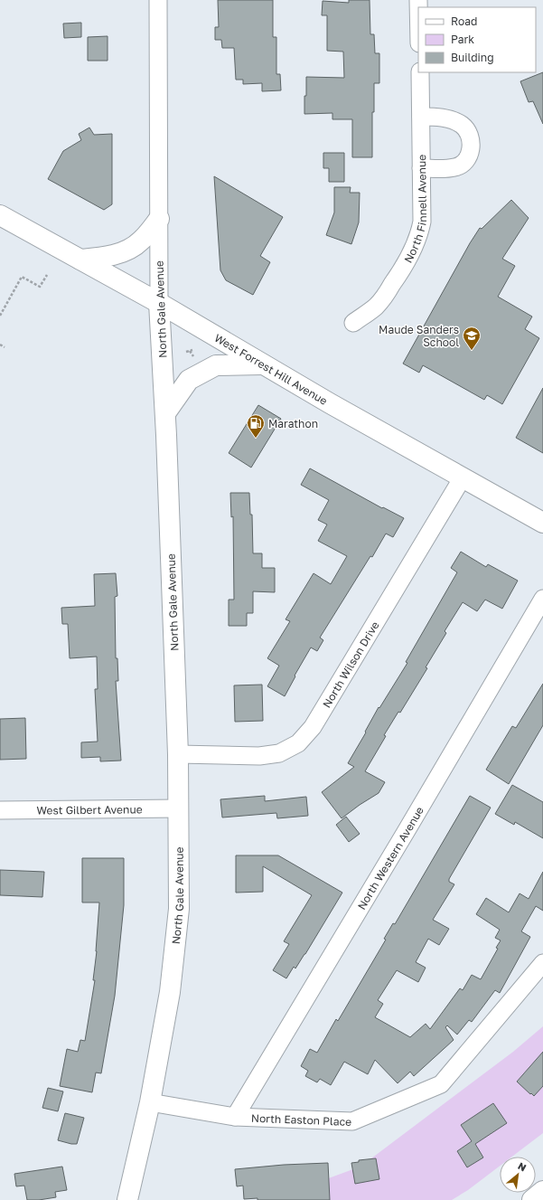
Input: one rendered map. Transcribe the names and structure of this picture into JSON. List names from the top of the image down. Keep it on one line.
{"streets":{"main road":["North Gale Avenue","West Forrest Hill Avenue"],"street":["North Finnell Avenue","North Wilson Drive","West Gilbert Avenue","North Western Avenue","North Easton Place"]},"crossings":[["North Gale Avenue","West Forrest Hill Avenue"],["North Gale Avenue","North Wilson Drive"],["North Gale Avenue","West Gilbert Avenue"],["North Gale Avenue","North Easton Place"],["West Forrest Hill Avenue","North Wilson Drive"],["North Western Avenue","North Easton Place"]],"places":{"school or university":["Maude Sanders School"],"fuel station":["Marathon"]},"legend":["Road","Park","Building"],"north":"top right"}
